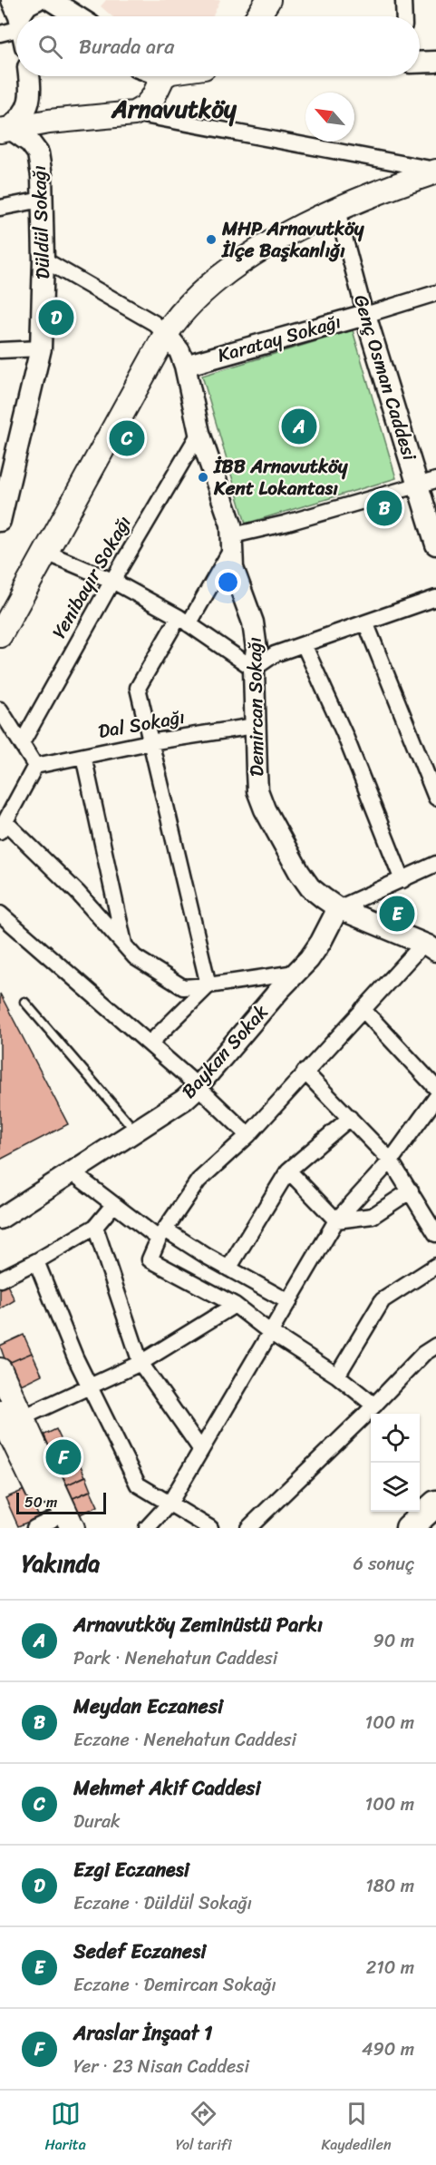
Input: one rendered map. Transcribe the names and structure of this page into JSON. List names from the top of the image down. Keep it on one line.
{"streets":{"street":["Düldül Sokağı","Karatay Sokağı","Genç Osman Caddesi","Yenibayır Sokağı","Demircan Sokağı","Dal Sokağı","Baykan Sokak"]},"crossings":[["Düldül Sokağı","Demircan Sokağı"],["Karatay Sokağı","Genç Osman Caddesi"],["Karatay Sokağı","Demircan Sokağı"],["Yenibayır Sokağı","Demircan Sokağı"],["Demircan Sokağı","Dal Sokağı"],["Demircan Sokağı","Baykan Sokak"]],"districts":["Arnavutköy"],"places":["MHP Arnavutköy İlçe Başkanlığı","İBB Arnavutköy Kent Lokantası"],"scale_bar":"50 m","north":"top left","page":{"search":"Burada ara","pins":["D","A","C","B","E","F"],"scale":"50 m","heading":["Yakında","6 sonuç"],"list":[{"mark":"A","name":"Arnavutköy Zeminüstü Parkı","note":"Park · Nenehatun Caddesi","value":"90 m"},{"mark":"B","name":"Meydan Eczanesi","note":"Eczane · Nenehatun Caddesi","value":"100 m"},{"mark":"C","name":"Mehmet Akif Caddesi","note":"Durak","value":"100 m"},{"mark":"D","name":"Ezgi Eczanesi","note":"Eczane · Düldül Sokağı","value":"180 m"},{"mark":"E","name":"Sedef Eczanesi","note":"Eczane · Demircan Sokağı","value":"210 m"},{"mark":"F","name":"Araslar İnşaat 1","note":"Yer · 23 Nisan Caddesi","value":"490 m"}],"nav":["Harita","Yol tarifi","Kaydedilen"]}}
